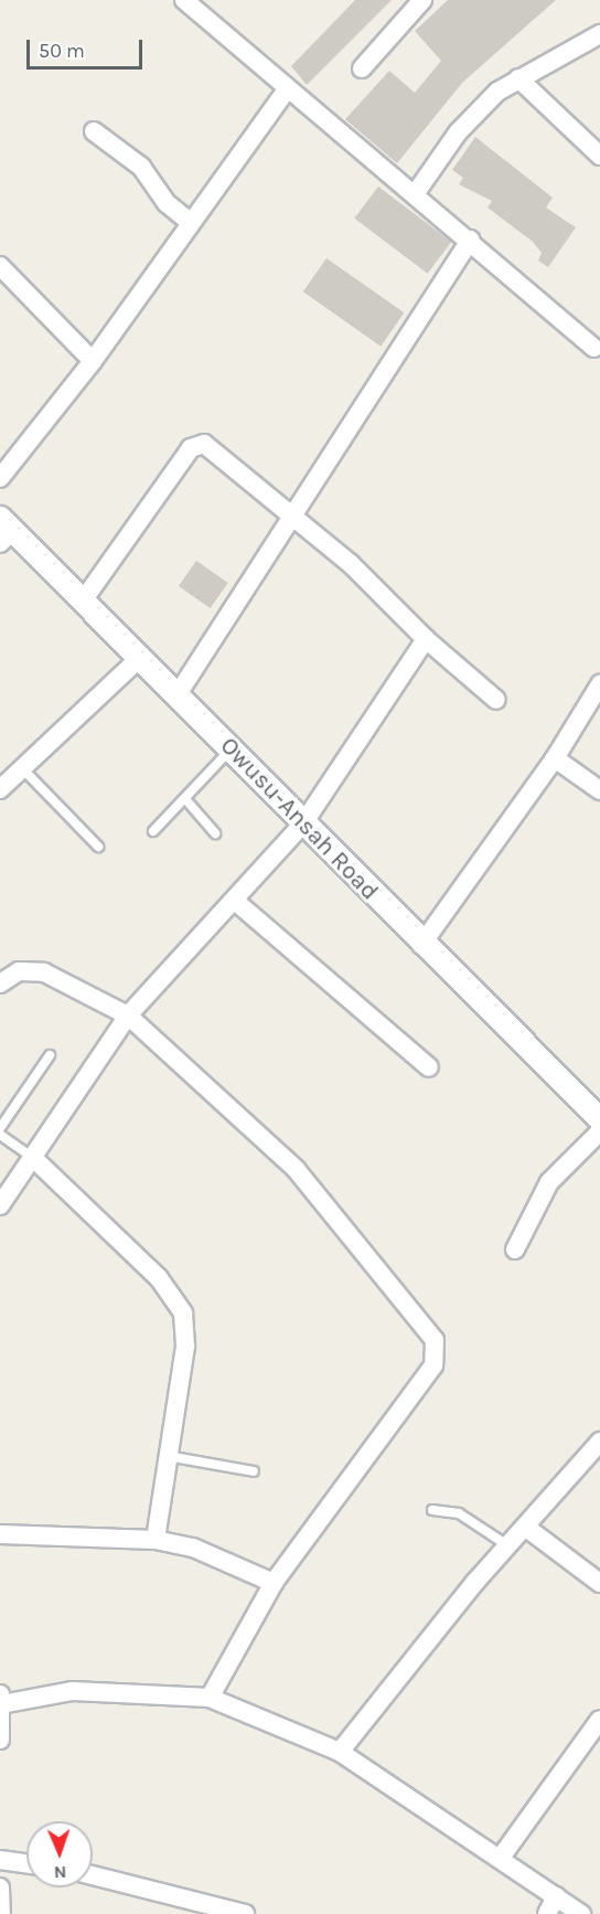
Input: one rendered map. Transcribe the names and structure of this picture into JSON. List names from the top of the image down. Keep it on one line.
{"streets":{"street":["Owusu-Ansah Road"]},"scale_bar":"50 m","north":"bottom"}
